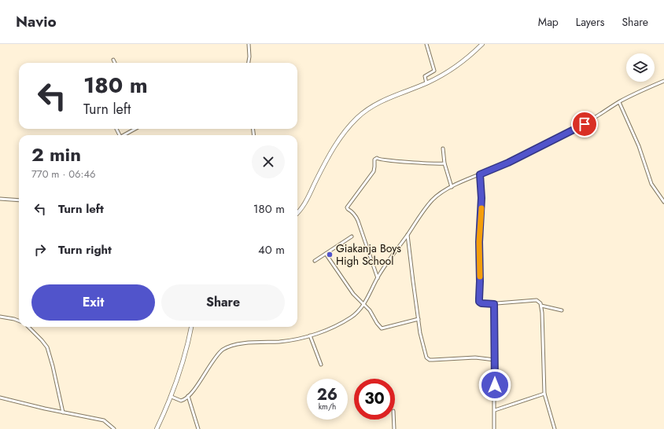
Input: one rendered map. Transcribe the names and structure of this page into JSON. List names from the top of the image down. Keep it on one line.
{"places":["Giakanja Boys High School"],"page":{"header":"Navio","nav":["Map","Layers","Share"],"turn":["180 m","Turn left"],"heading":["2 min","770 m · 06:46"],"list":[{"name":"Turn left","value":"180 m"},{"name":"Turn right","value":"40 m"}],"buttons":["Exit","Share"],"speed":"26 km/h","limit":"30"}}
